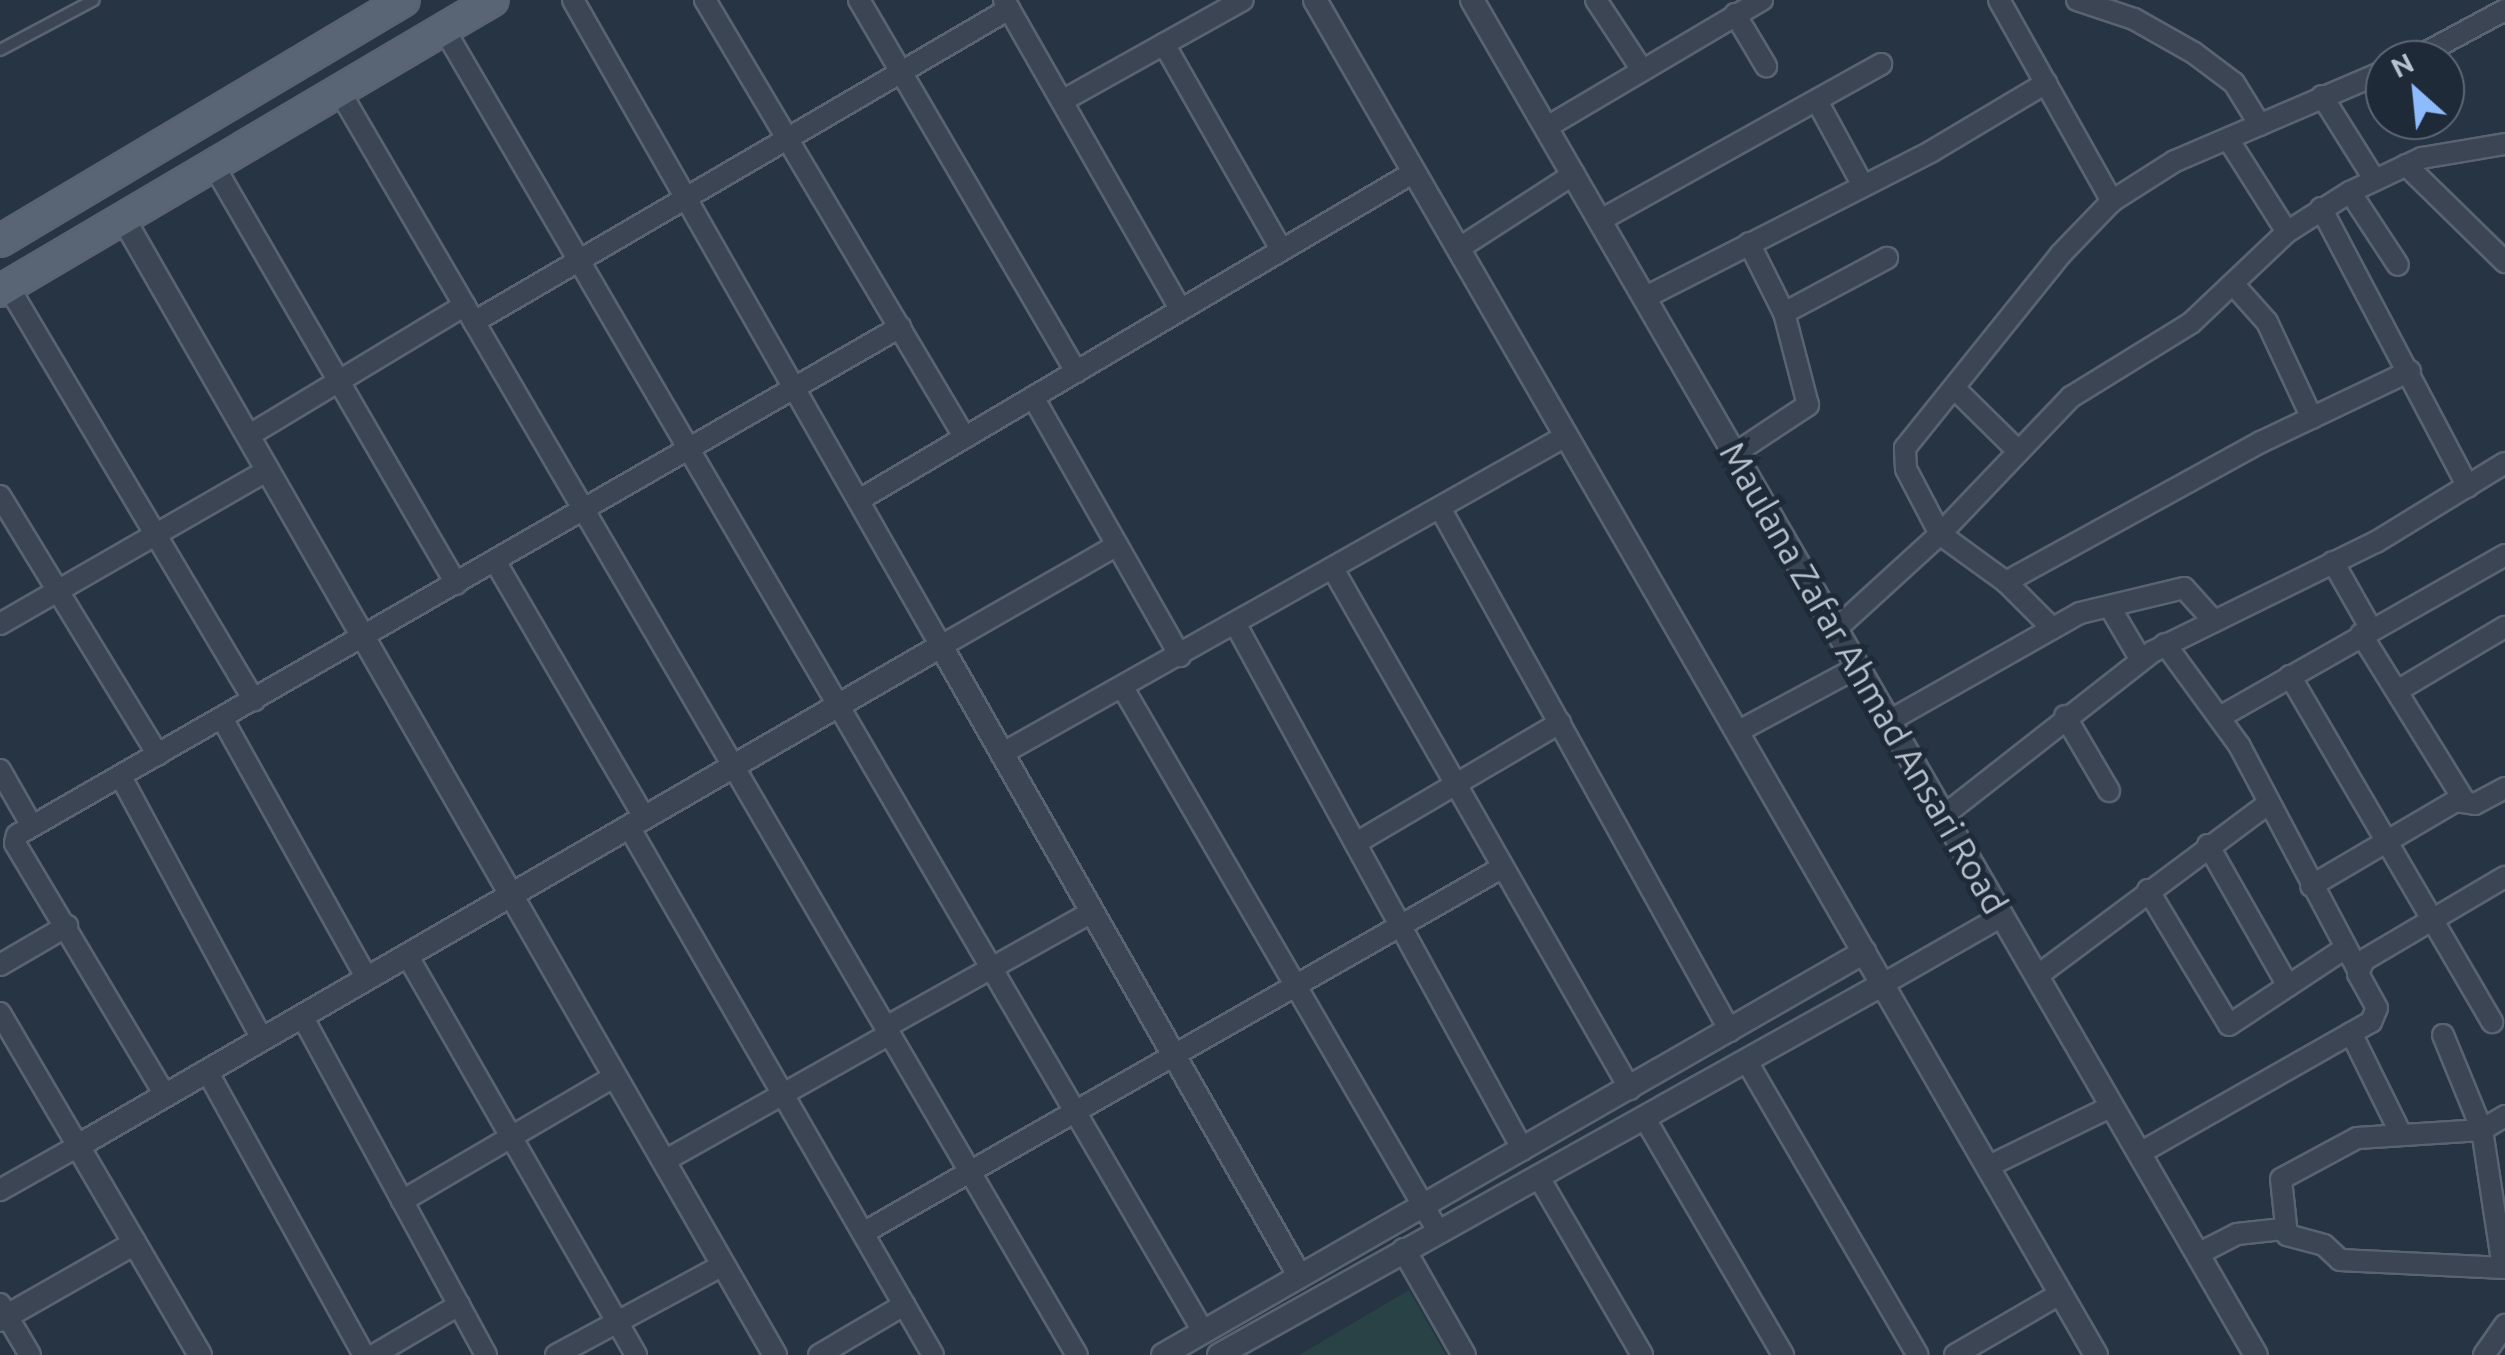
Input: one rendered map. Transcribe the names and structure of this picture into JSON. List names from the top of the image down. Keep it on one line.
{"streets":{"street":["Maulana Zafar Ahmad Ansari Road"]},"north":"top left"}
